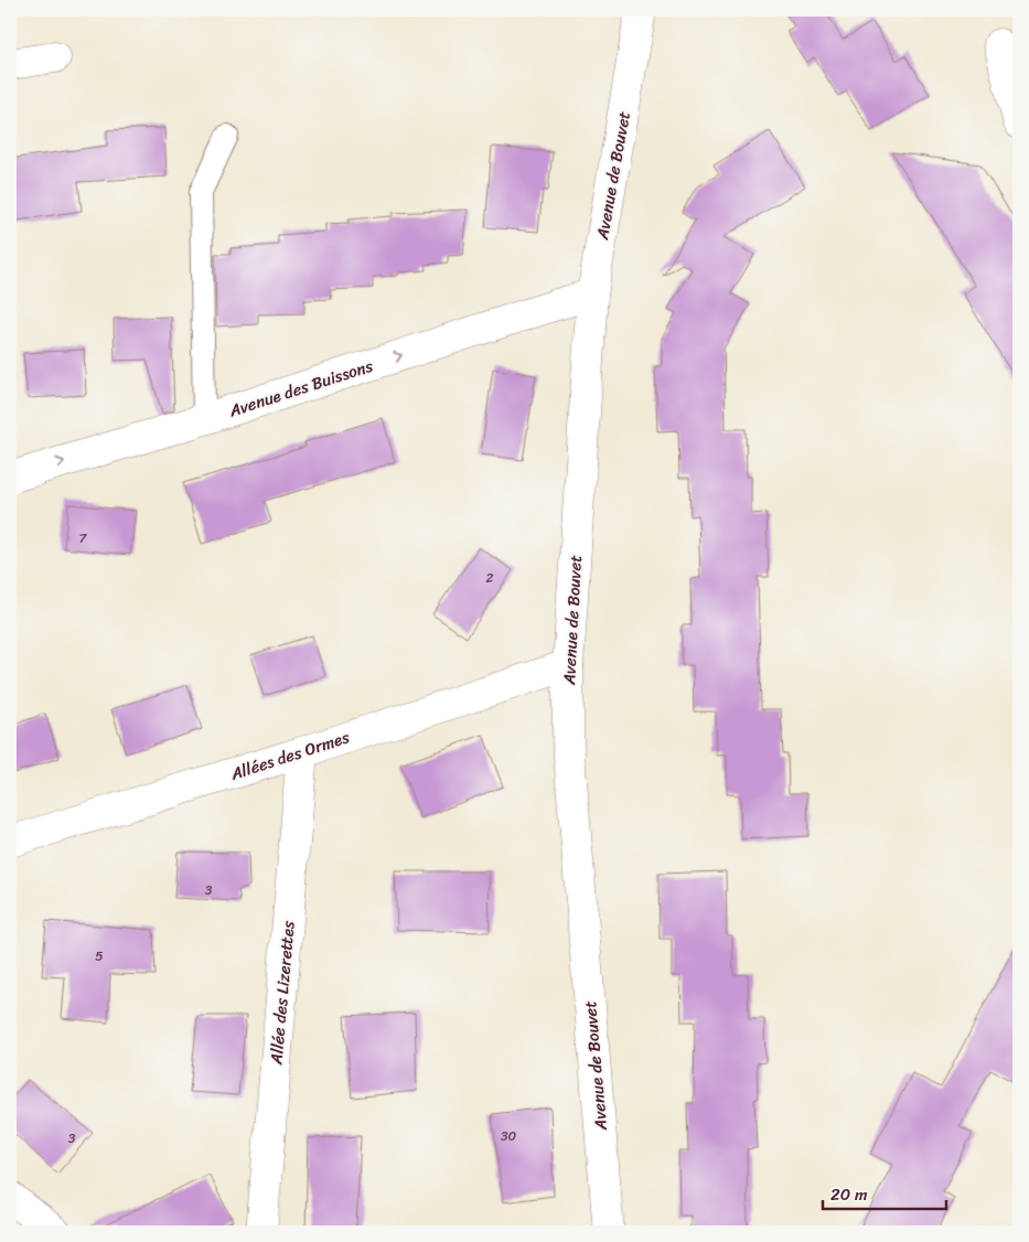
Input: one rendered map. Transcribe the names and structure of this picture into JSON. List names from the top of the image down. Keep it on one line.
{"streets":{"street":["Avenue de Bouvet","Avenue des Buissons","Allées des Ormes","Allée des Lizerettes"]},"crossings":[["Avenue de Bouvet","Avenue des Buissons"],["Avenue de Bouvet","Allées des Ormes"],["Allées des Ormes","Allée des Lizerettes"]],"one_way":["Avenue des Buissons"],"house_numbers":["7","2","3","5","30","3"],"scale_bar":"20 m"}
